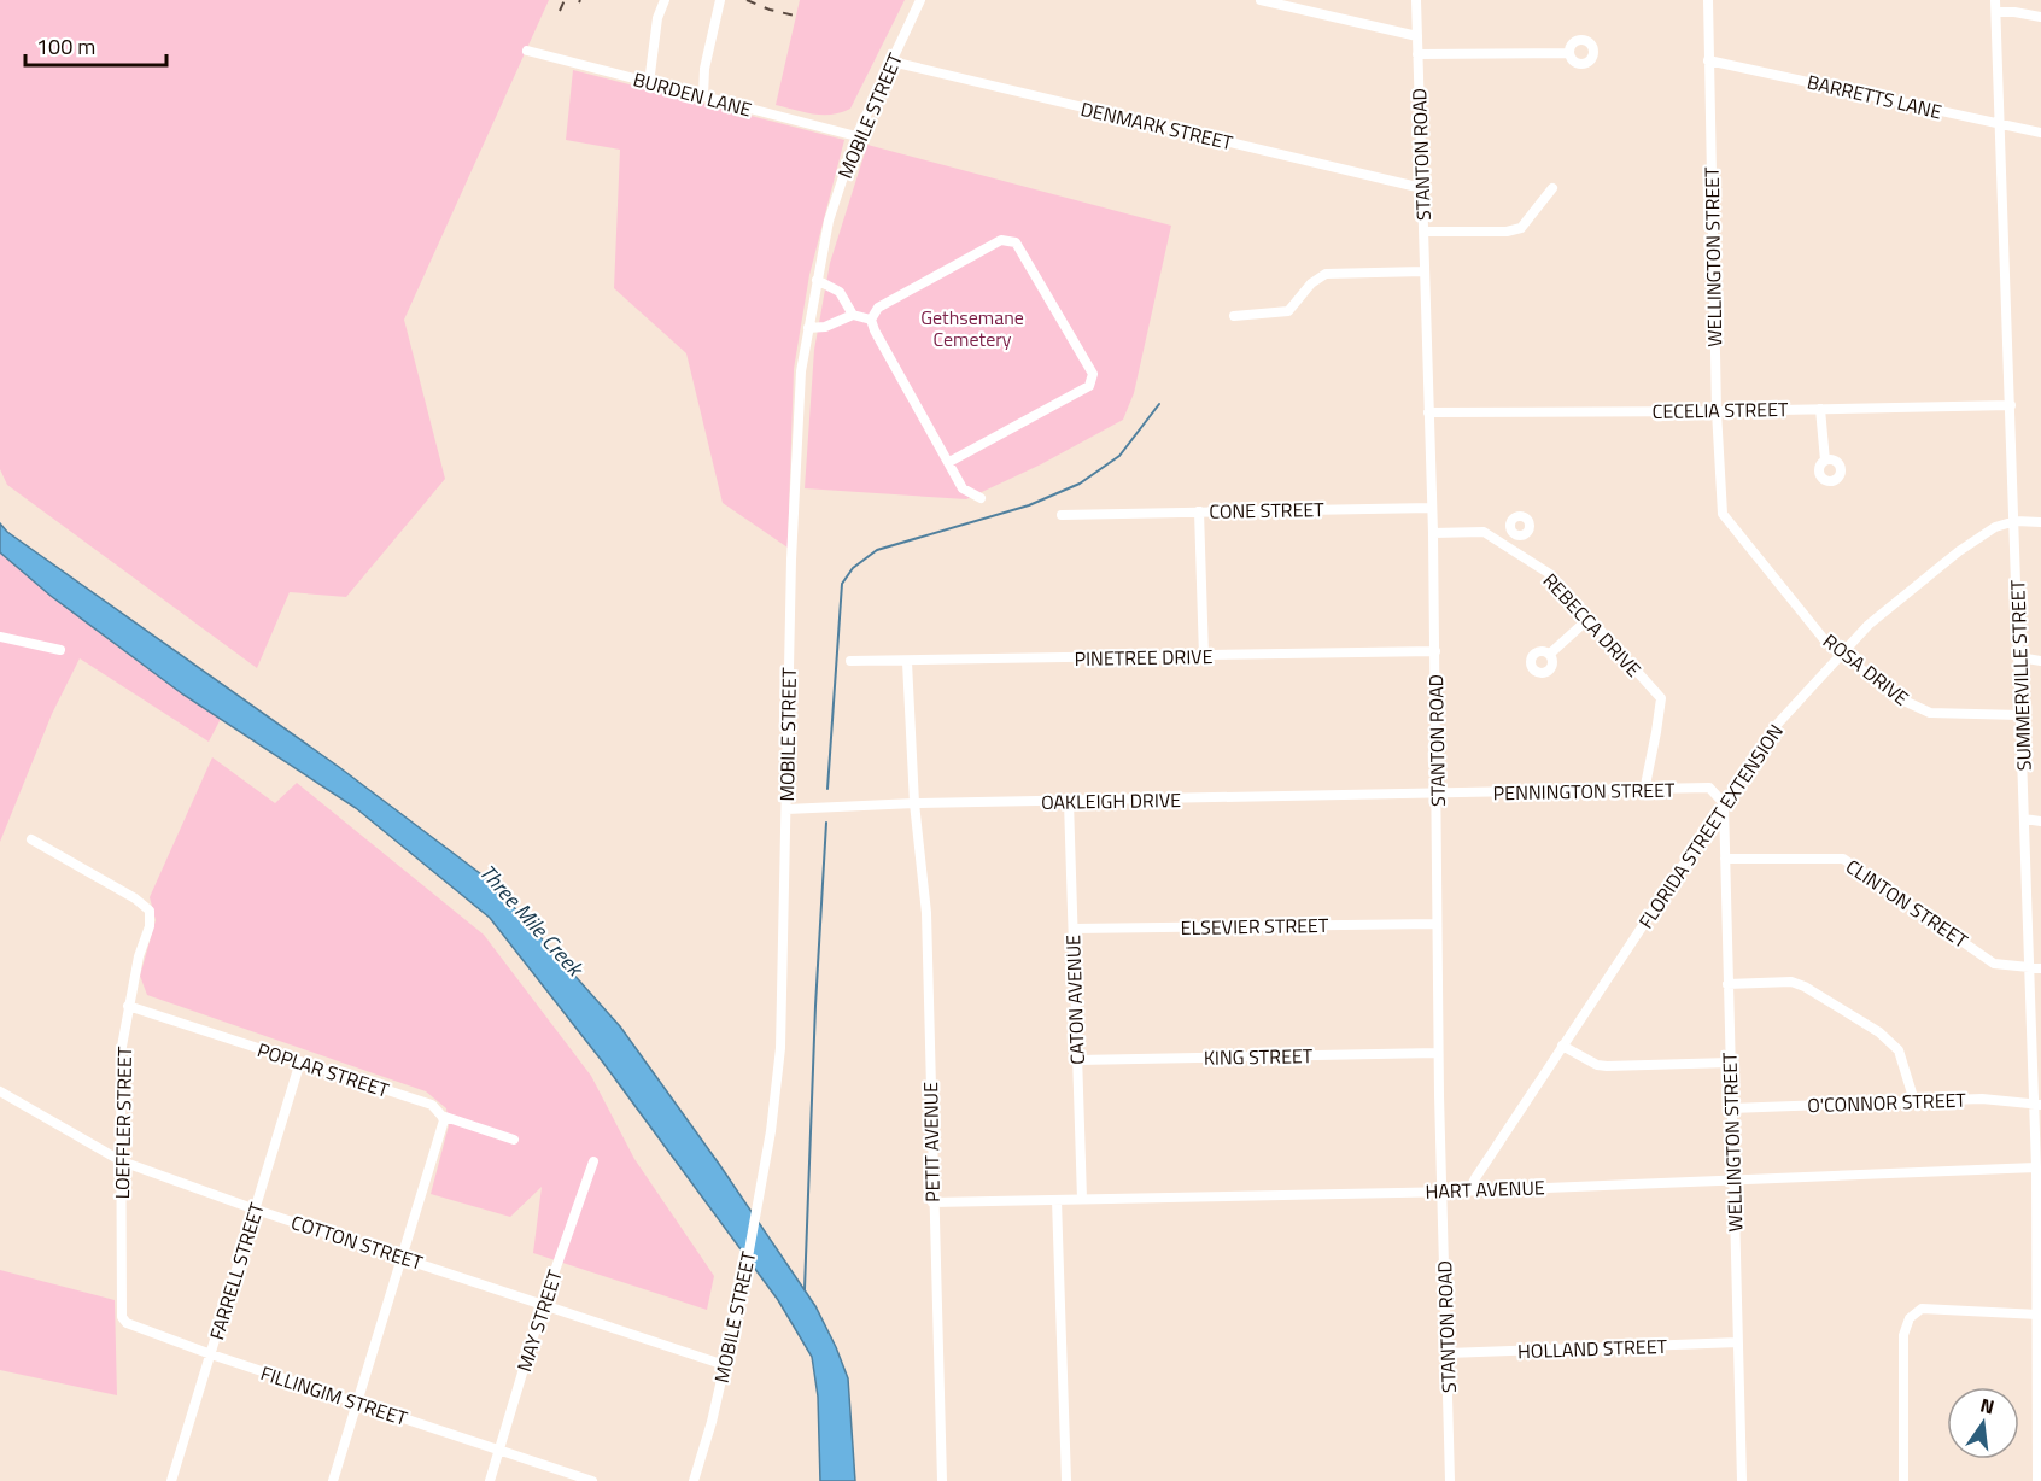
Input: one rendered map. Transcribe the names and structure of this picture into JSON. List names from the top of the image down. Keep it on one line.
{"streets":{"street":["BURDEN LANE","BARRETTS LANE","MOBILE STREET","DENMARK STREET","STANTON ROAD","WELLINGTON STREET","CECELIA STREET","CONE STREET","REBECCA DRIVE","PINETREE DRIVE","ROSA DRIVE","SUMMERVILLE STREET","PENNINGTON STREET","OAKLEIGH DRIVE","FLORIDA STREET EXTENSION","CLINTON STREET","ELSEVIER STREET","CATON AVENUE","KING STREET","POPLAR STREET","O'CONNOR STREET","LOEFFLER STREET","PETIT AVENUE","HART AVENUE","COTTON STREET","FARRELL STREET","MAY STREET","HOLLAND STREET","FILLINGIM STREET"]},"crossings":[["BURDEN LANE","MOBILE STREET"],["BARRETTS LANE","WELLINGTON STREET"],["BARRETTS LANE","SUMMERVILLE STREET"],["MOBILE STREET","DENMARK STREET"],["MOBILE STREET","OAKLEIGH DRIVE"],["MOBILE STREET","COTTON STREET"],["DENMARK STREET","STANTON ROAD"],["STANTON ROAD","CECELIA STREET"],["STANTON ROAD","CONE STREET"],["STANTON ROAD","PINETREE DRIVE"],["STANTON ROAD","PENNINGTON STREET"],["STANTON ROAD","OAKLEIGH DRIVE"],["STANTON ROAD","ELSEVIER STREET"],["STANTON ROAD","KING STREET"],["STANTON ROAD","HART AVENUE"],["STANTON ROAD","HOLLAND STREET"],["WELLINGTON STREET","CECELIA STREET"],["WELLINGTON STREET","ROSA DRIVE"],["WELLINGTON STREET","PENNINGTON STREET"],["WELLINGTON STREET","FLORIDA STREET EXTENSION"],["WELLINGTON STREET","CLINTON STREET"],["WELLINGTON STREET","O'CONNOR STREET"],["WELLINGTON STREET","HART AVENUE"],["WELLINGTON STREET","HOLLAND STREET"],["CECELIA STREET","SUMMERVILLE STREET"],["REBECCA DRIVE","PENNINGTON STREET"],["PINETREE DRIVE","PETIT AVENUE"],["ROSA DRIVE","SUMMERVILLE STREET"],["ROSA DRIVE","FLORIDA STREET EXTENSION"],["SUMMERVILLE STREET","FLORIDA STREET EXTENSION"],["SUMMERVILLE STREET","CLINTON STREET"],["SUMMERVILLE STREET","O'CONNOR STREET"],["SUMMERVILLE STREET","HART AVENUE"],["PENNINGTON STREET","OAKLEIGH DRIVE"],["PENNINGTON STREET","FLORIDA STREET EXTENSION"],["OAKLEIGH DRIVE","CATON AVENUE"],["OAKLEIGH DRIVE","PETIT AVENUE"],["FLORIDA STREET EXTENSION","HART AVENUE"],["ELSEVIER STREET","CATON AVENUE"],["CATON AVENUE","KING STREET"],["CATON AVENUE","HART AVENUE"],["POPLAR STREET","LOEFFLER STREET"],["POPLAR STREET","FARRELL STREET"],["LOEFFLER STREET","COTTON STREET"],["LOEFFLER STREET","FILLINGIM STREET"],["PETIT AVENUE","HART AVENUE"],["COTTON STREET","FARRELL STREET"],["COTTON STREET","MAY STREET"],["FARRELL STREET","FILLINGIM STREET"],["MAY STREET","FILLINGIM STREET"]],"water":["Three Mile Creek"],"parks":["Gethsemane Cemetery"],"scale_bar":"100 m","north":"top"}
